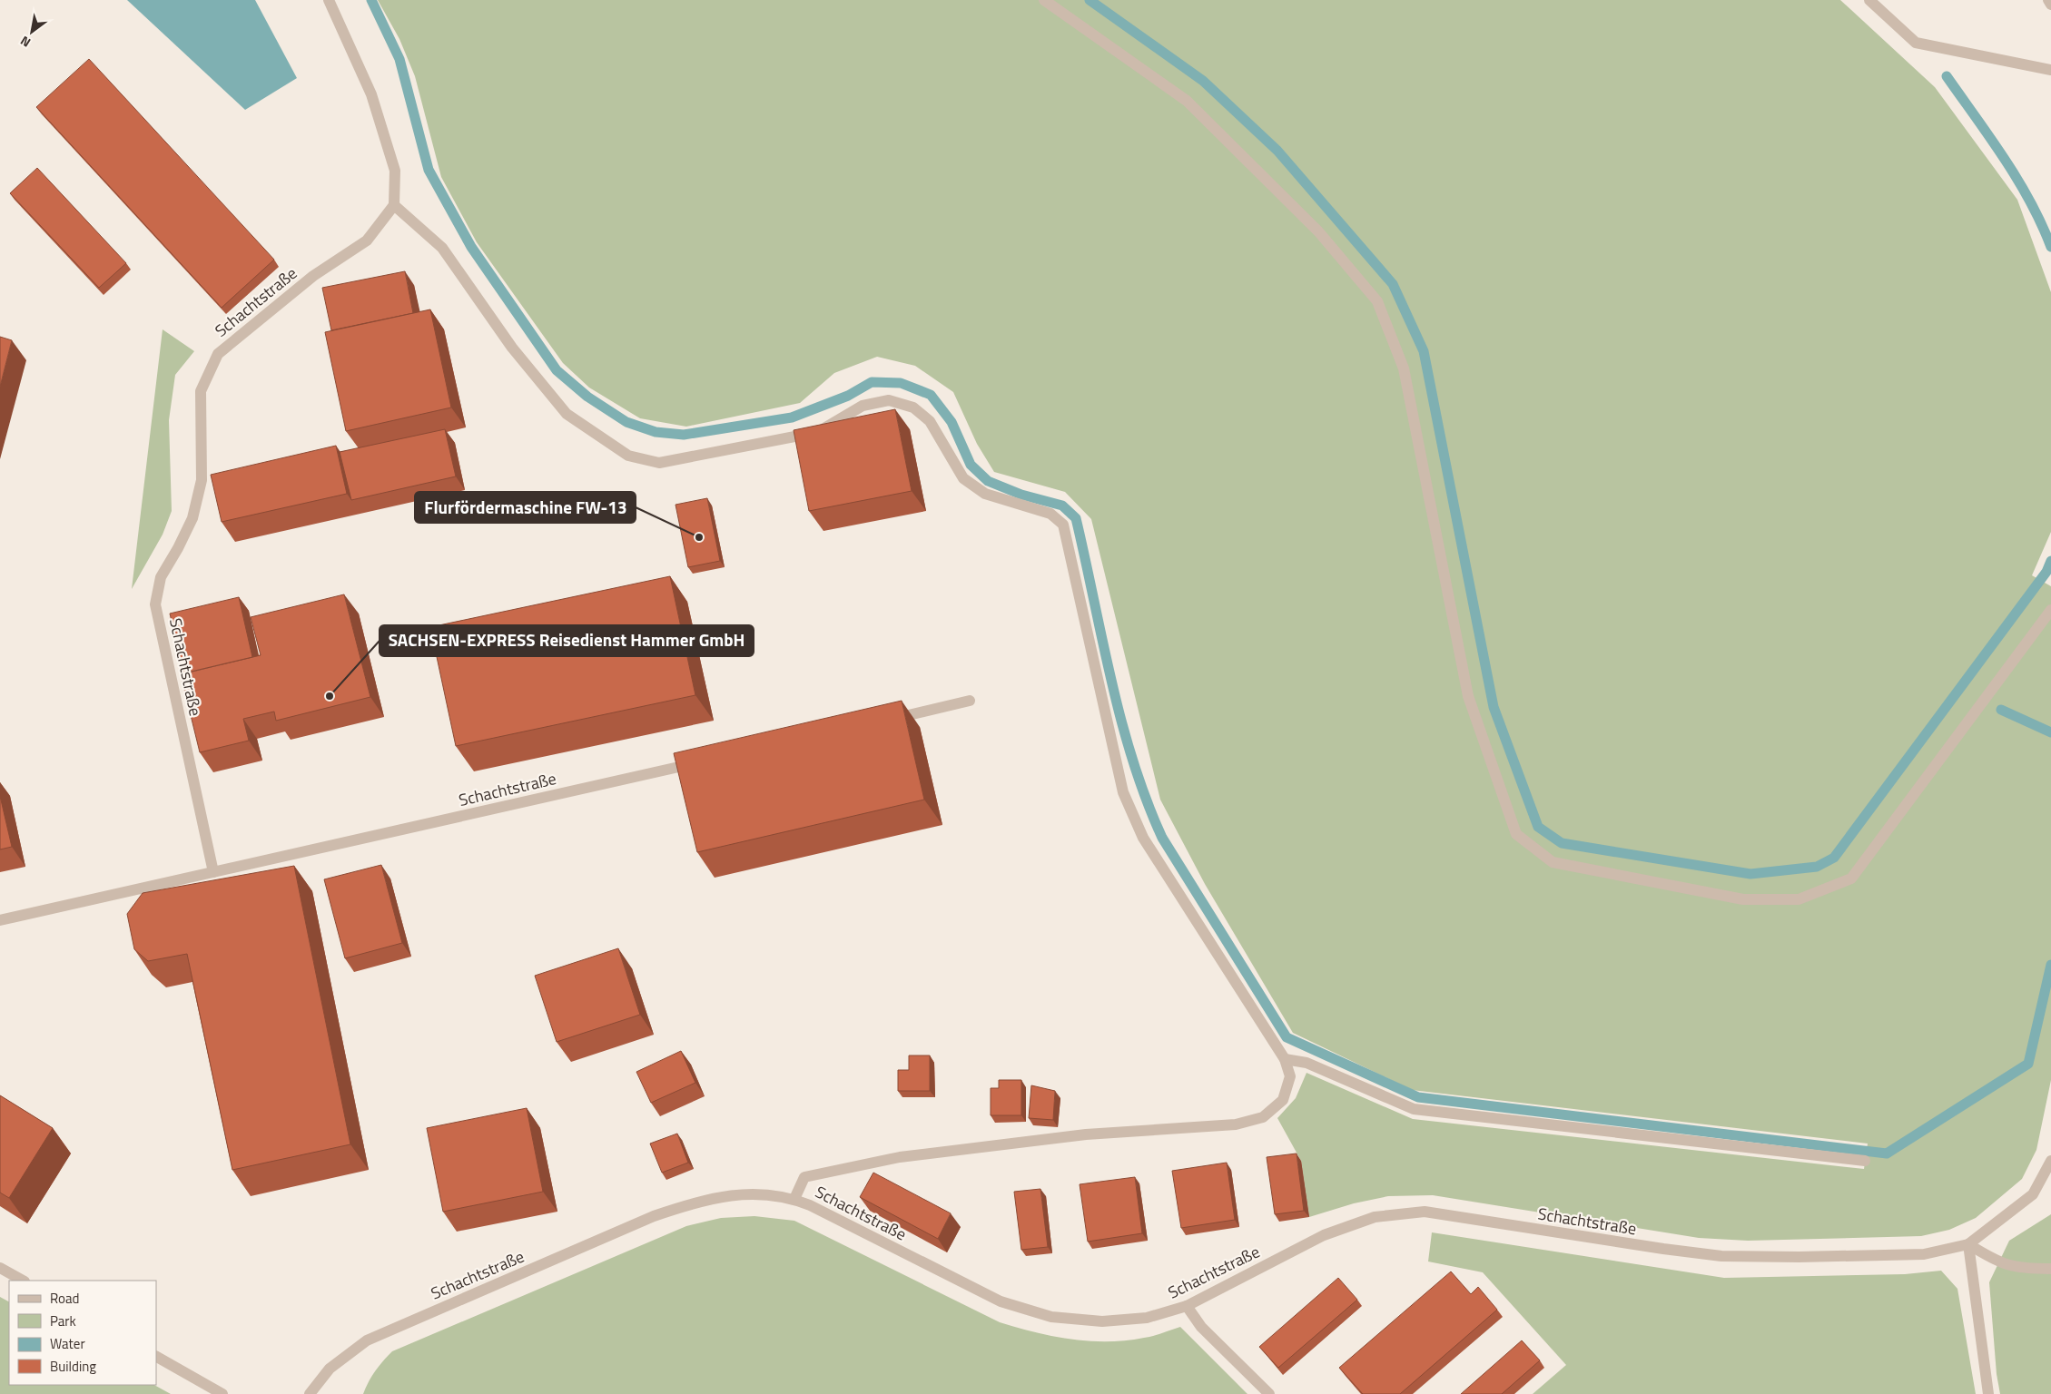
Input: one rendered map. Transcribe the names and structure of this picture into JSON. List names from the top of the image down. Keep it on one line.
{"streets":{"street":["Schachtstraße"]},"places":["Flurfördermaschine FW-13","SACHSEN-EXPRESS Reisedienst Hammer GmbH"],"legend":["Road","Park","Water","Building"],"north":"bottom left"}
